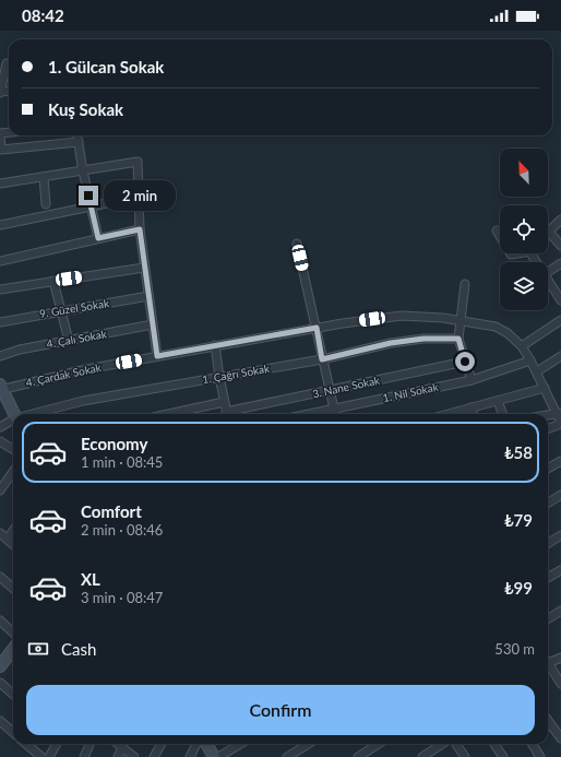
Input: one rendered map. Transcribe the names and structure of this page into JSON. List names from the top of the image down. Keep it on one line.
{"streets":{"street":["9. Güzel Sokak","4. Çalı Sokak","1. Çağrı Sokak","4. Çardak Sokak","3. Nane Sokak","1. Nil Sokak"]},"crossings":[["4. Çardak Sokak","1. Nil Sokak"]],"north":"top left","page":{"status":"08:42","banner":["1. Gülcan Sokak","Kuş Sokak"],"bubble":"2 min","list":[{"name":"Economy","note":"1 min · 08:45","value":"₺58"},{"name":"Comfort","note":"2 min · 08:46","value":"₺79"},{"name":"XL","note":"3 min · 08:47","value":"₺99"}],"pay":["Cash","530 m"],"buttons":"Confirm"}}
